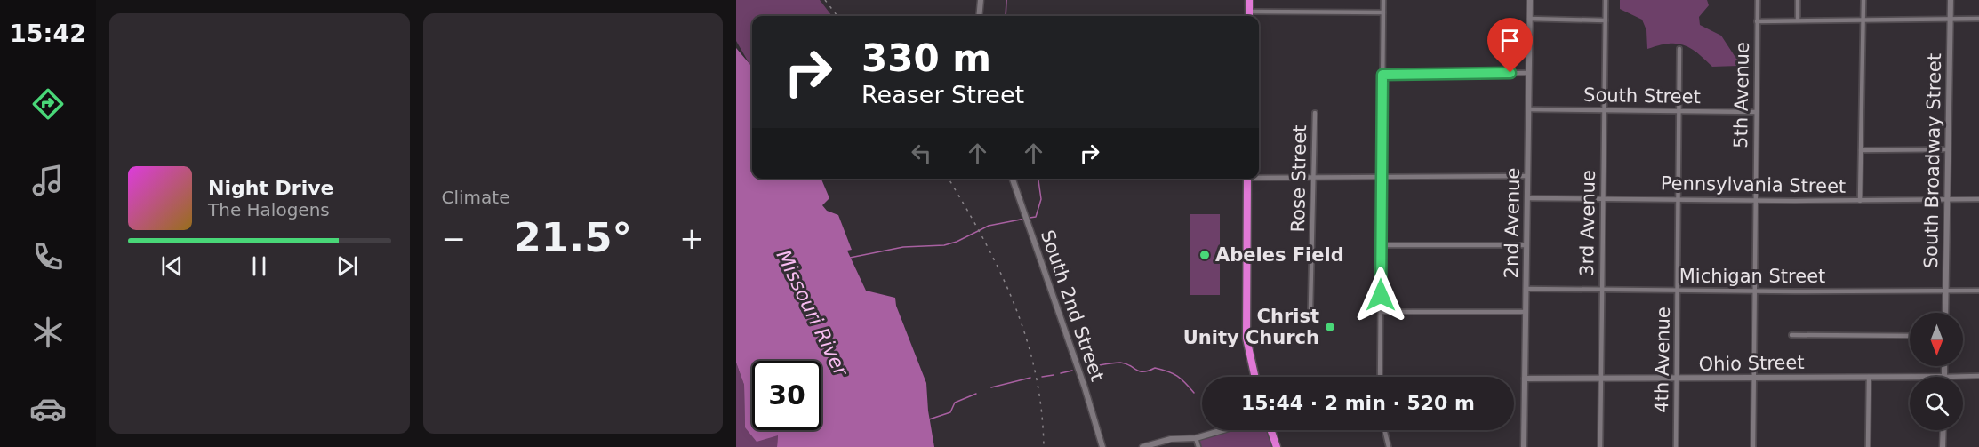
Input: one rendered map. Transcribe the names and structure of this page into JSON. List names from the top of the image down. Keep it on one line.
{"streets":{"street":["5th Avenue","South Street","South Broadway Street","Rose Street","Pennsylvania Street","2nd Avenue","3rd Avenue","Michigan Street","South 2nd Street","4th Avenue","Ohio Street"]},"crossings":[["5th Avenue","South Street"],["5th Avenue","Pennsylvania Street"],["5th Avenue","Michigan Street"],["5th Avenue","Ohio Street"],["South Street","2nd Avenue"],["South Street","3rd Avenue"],["South Street","4th Avenue"],["South Broadway Street","Pennsylvania Street"],["South Broadway Street","Michigan Street"],["Pennsylvania Street","2nd Avenue"],["Pennsylvania Street","3rd Avenue"],["Pennsylvania Street","4th Avenue"],["2nd Avenue","Michigan Street"],["2nd Avenue","Ohio Street"],["3rd Avenue","Michigan Street"],["3rd Avenue","Ohio Street"],["Michigan Street","4th Avenue"],["4th Avenue","Ohio Street"]],"water":["Missouri River"],"places":["Abeles Field","Christ Unity Church"],"north":"bottom","page":{"tabs":"15:42","tile":"Climate","turn":["330 m","Reaser Street"],"song":["Night Drive","The Halogens"],"heat":["−","21.5°","+"],"limit":"30","trip":"15:44 · 2 min · 520 m"}}
